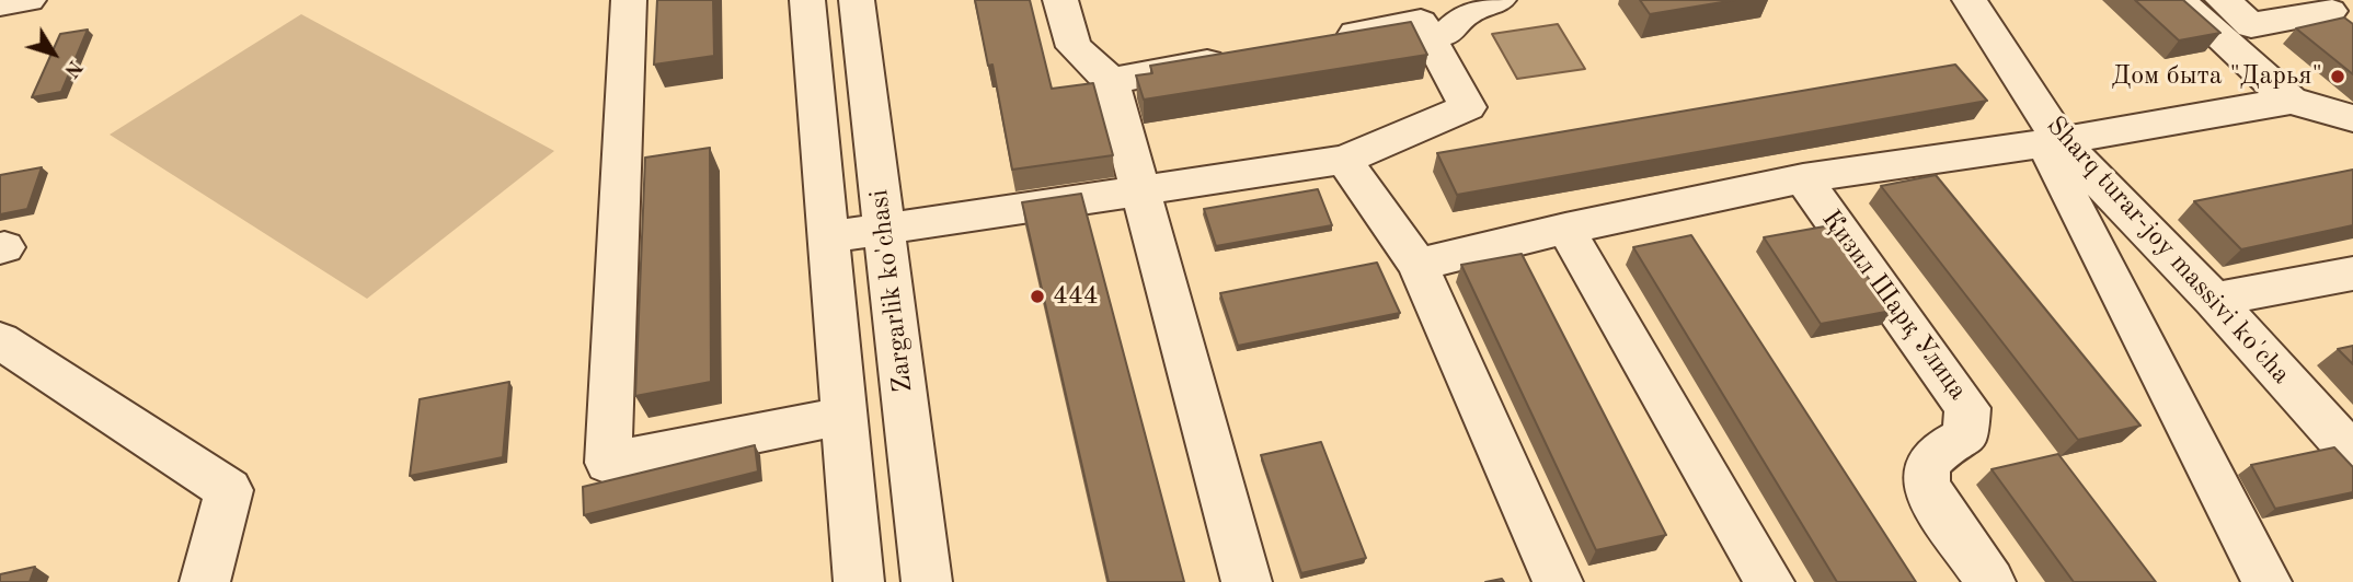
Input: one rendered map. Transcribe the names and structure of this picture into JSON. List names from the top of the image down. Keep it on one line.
{"streets":{"street":["Sharq turar-joy massivi ko'cha","Zargarlik ko'chasi","Қизил Шарқ Улица"]},"places":["Дом быта \"Дарья\"","444"],"north":"bottom right"}
